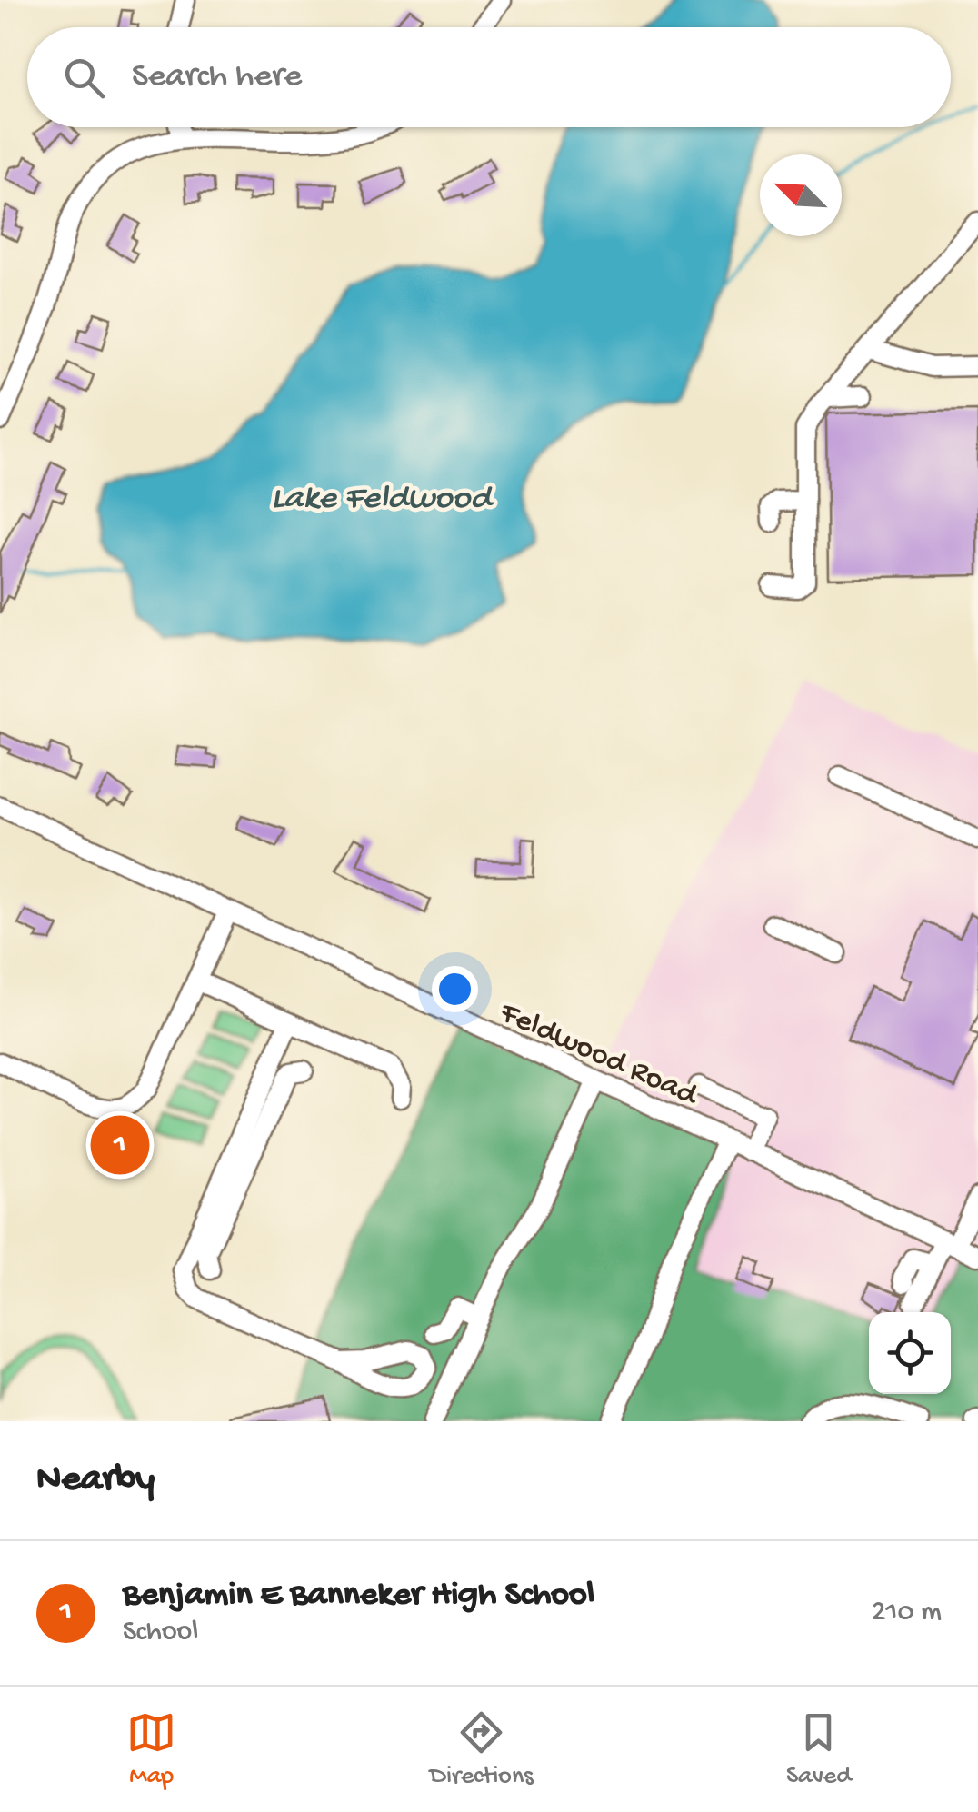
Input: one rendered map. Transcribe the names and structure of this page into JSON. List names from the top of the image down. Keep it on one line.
{"streets":{"street":["Feldwood Road"]},"water":["Lake Feldwood"],"north":"top left","page":{"search":"Search here","pins":"1","heading":"Nearby","list":[{"mark":"1","name":"Benjamin E Banneker High School","note":"School","value":"210 m"}],"nav":["Map","Directions","Saved"]}}
